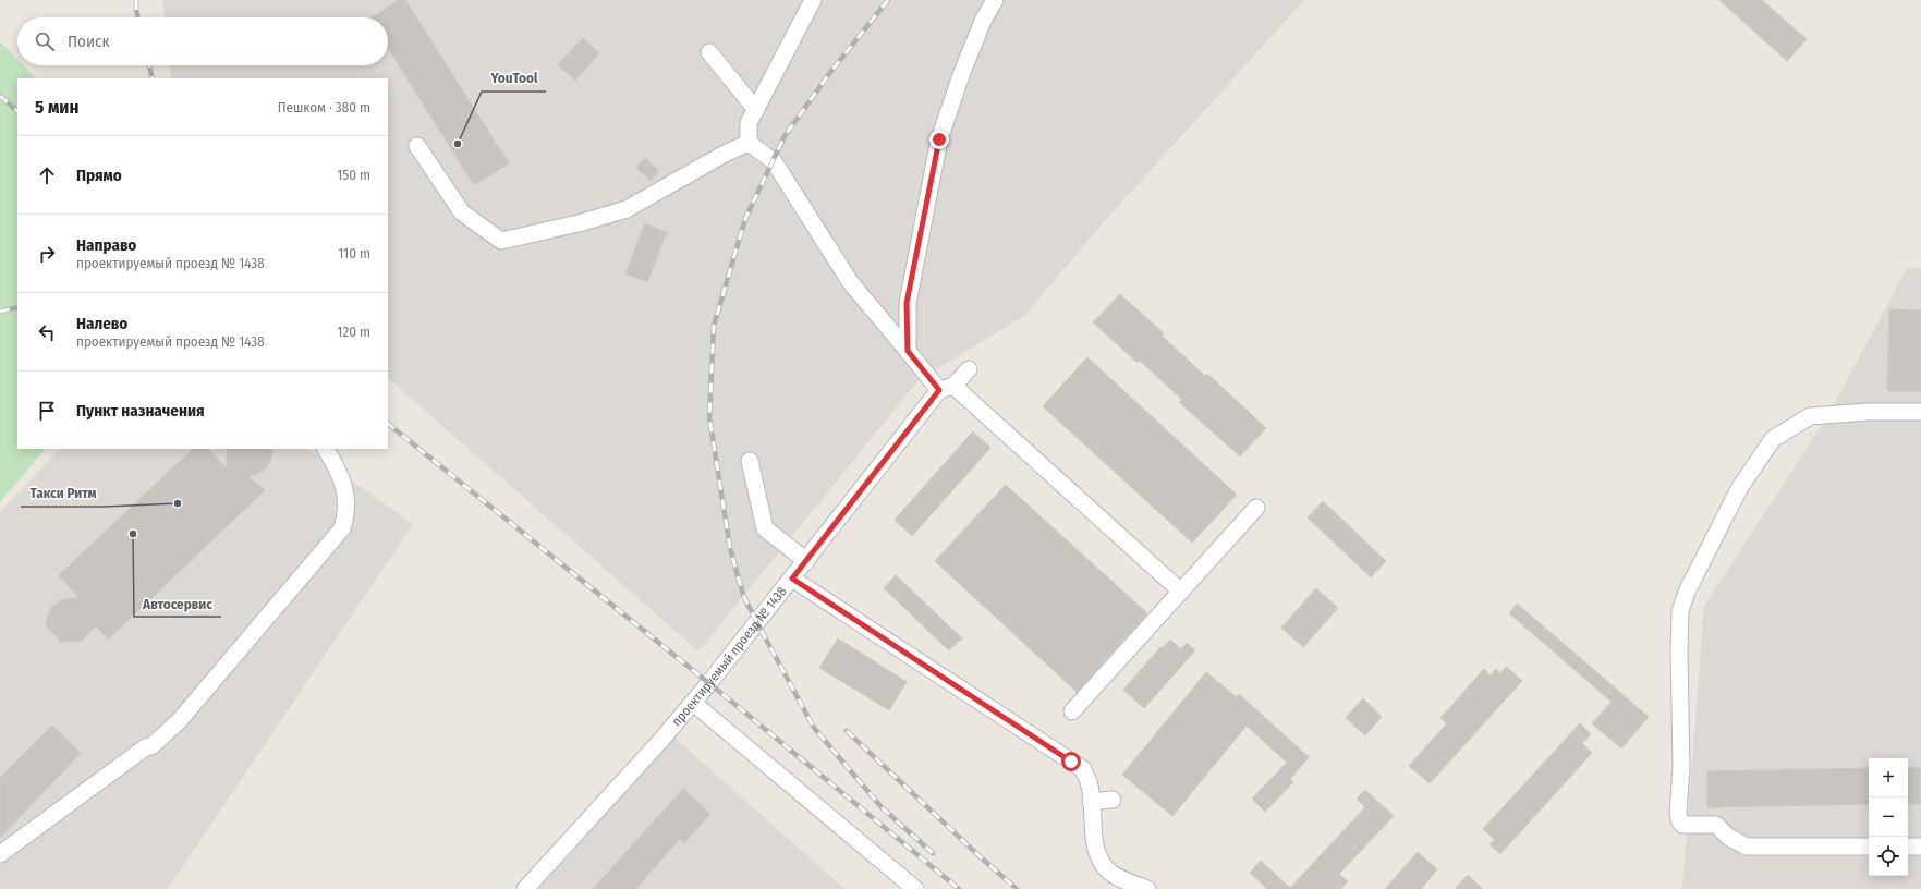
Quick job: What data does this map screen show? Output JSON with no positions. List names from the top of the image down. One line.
{"streets":{"street":["проектируемый проезд № 1438"]},"places":["YouTool","Такси Ритм","Автосервис"],"page":{"search":"Поиск","heading":["5 мин","Пешком · 380 m"],"list":[["Прямо","150 m"],["Направо","проектируемый проезд № 1438","110 m"],["Налево","проектируемый проезд № 1438","120 m"],"Пункт назначения"],"map_buttons":["+","−"]}}
